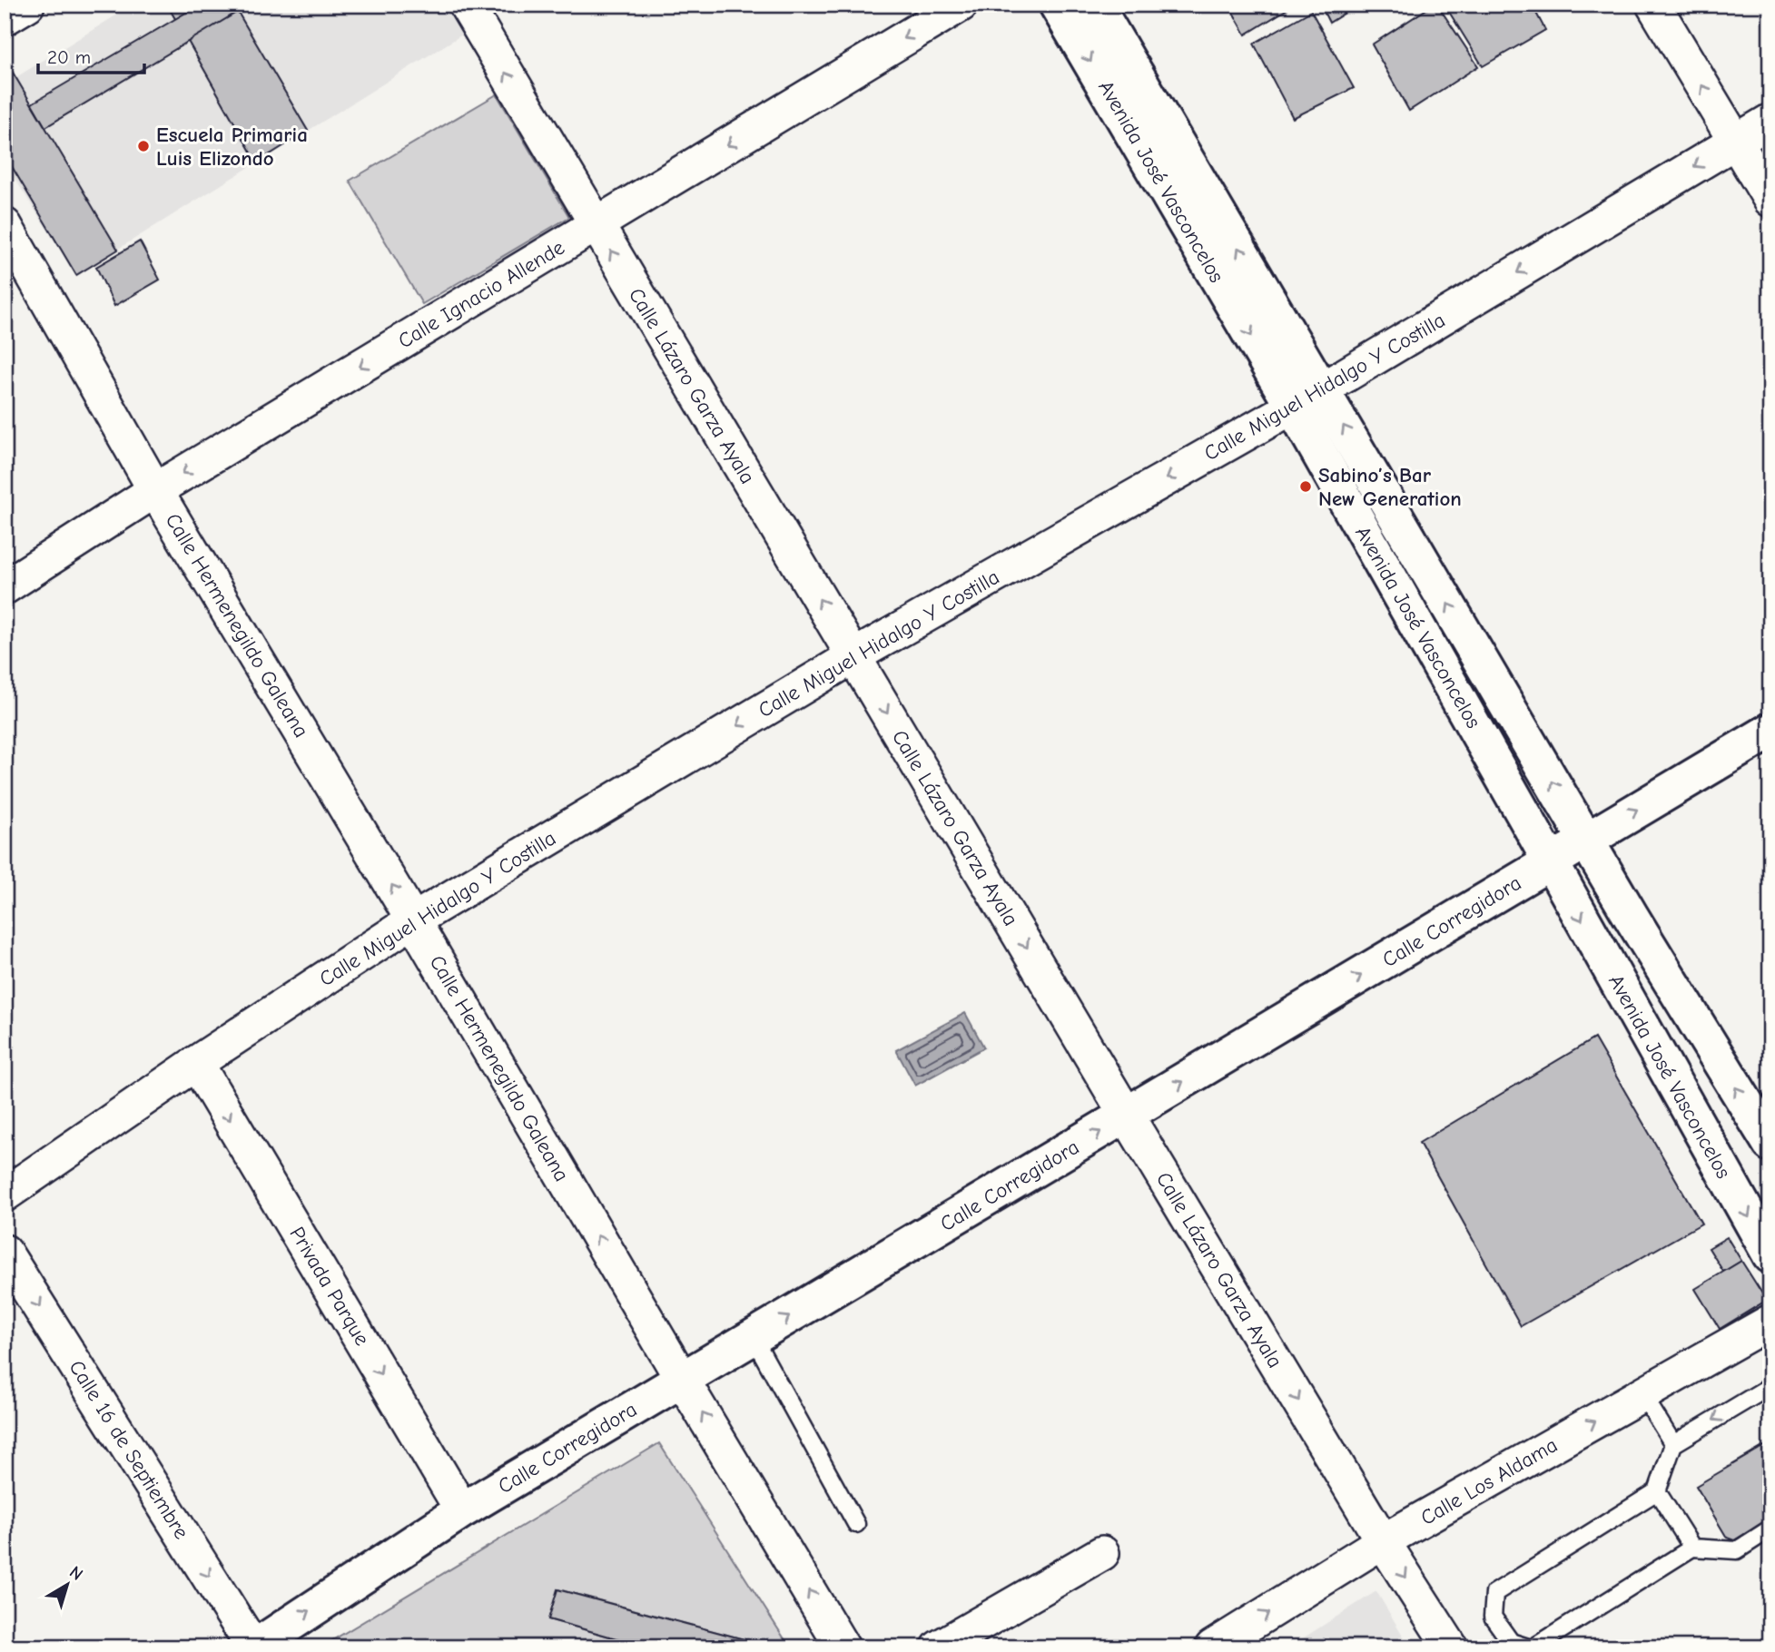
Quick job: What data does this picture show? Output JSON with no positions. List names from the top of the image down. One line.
{"streets":{"main road":["Avenida José Vasconcelos","Calle Corregidora"],"street":["Calle Ignacio Allende","Calle Lázaro Garza Ayala","Calle Miguel Hidalgo Y Costilla","Calle Hermenegildo Galeana","Privada Parque","Calle 16 de Septiembre","Calle Los Aldama"]},"crossings":[["Avenida José Vasconcelos","Calle Miguel Hidalgo Y Costilla"],["Avenida José Vasconcelos","Calle Corregidora"],["Calle Ignacio Allende","Calle Lázaro Garza Ayala"],["Calle Ignacio Allende","Calle Hermenegildo Galeana"],["Calle Lázaro Garza Ayala","Calle Miguel Hidalgo Y Costilla"],["Calle Lázaro Garza Ayala","Calle Corregidora"],["Calle Lázaro Garza Ayala","Calle Los Aldama"],["Calle Miguel Hidalgo Y Costilla","Calle Hermenegildo Galeana"],["Calle Miguel Hidalgo Y Costilla","Privada Parque"],["Calle Hermenegildo Galeana","Calle Corregidora"],["Calle Corregidora","Privada Parque"],["Calle Corregidora","Calle 16 de Septiembre"]],"one_way":["Calle Ignacio Allende","Calle Miguel Hidalgo Y Costilla","Calle Hermenegildo Galeana","Calle Corregidora","Privada Parque","Calle 16 de Septiembre","Calle Los Aldama"],"places":["Escuela Primaria Luis Elizondo","Sabino’s Bar New Generation"],"scale_bar":"20 m","north":"top right"}
